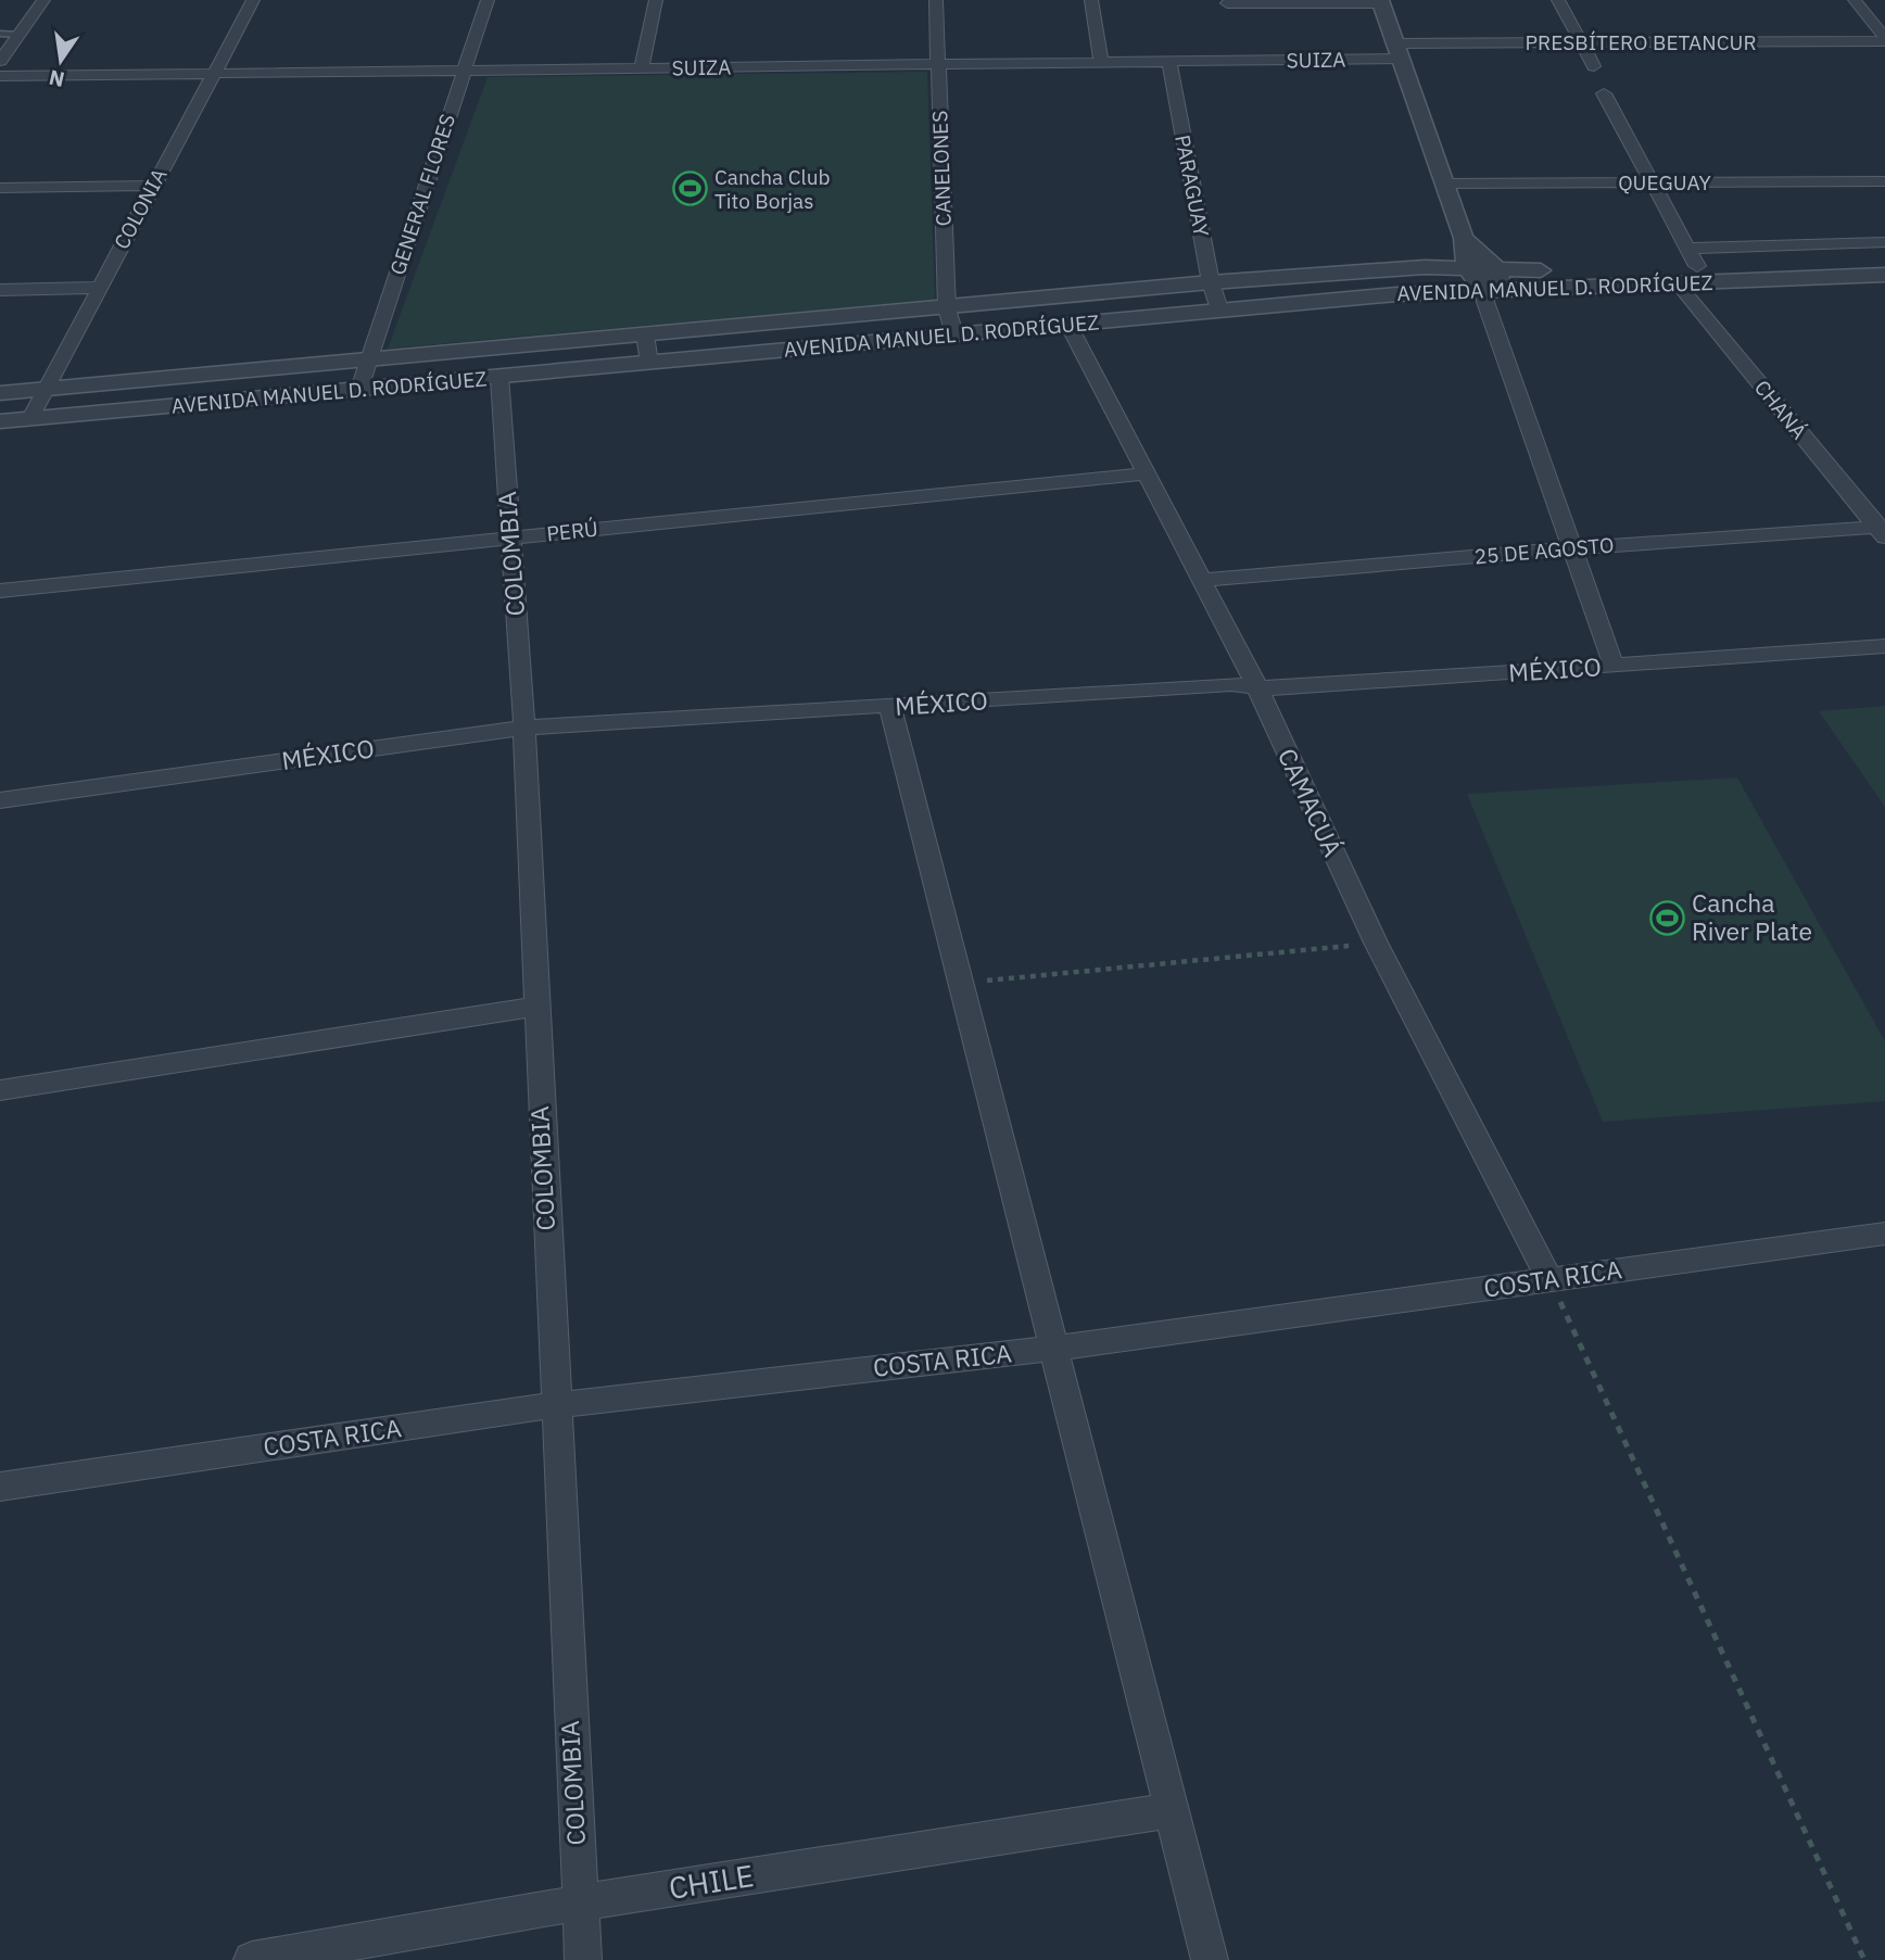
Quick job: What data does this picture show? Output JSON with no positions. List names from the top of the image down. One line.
{"streets":{"street":["PRESBÍTERO BETANCUR","SUIZA","CANELONES","QUEGUAY","PARAGUAY","GENERAL FLORES","COLONIA","AVENIDA MANUEL D. RODRÍGUEZ","CHANÁ","PERÚ","25 DE AGOSTO","COLOMBIA","MÉXICO","CAMACUÁ","COSTA RICA","CHILE"]},"crossings":[["PRESBÍTERO BETANCUR","SUIZA"],["SUIZA","CANELONES"],["SUIZA","PARAGUAY"],["SUIZA","GENERAL FLORES"],["SUIZA","COLONIA"],["CANELONES","AVENIDA MANUEL D. RODRÍGUEZ"],["PARAGUAY","AVENIDA MANUEL D. RODRÍGUEZ"],["GENERAL FLORES","AVENIDA MANUEL D. RODRÍGUEZ"],["COLONIA","AVENIDA MANUEL D. RODRÍGUEZ"],["AVENIDA MANUEL D. RODRÍGUEZ","CHANÁ"],["AVENIDA MANUEL D. RODRÍGUEZ","COLOMBIA"],["AVENIDA MANUEL D. RODRÍGUEZ","CAMACUÁ"],["CHANÁ","25 DE AGOSTO"],["PERÚ","COLOMBIA"],["PERÚ","CAMACUÁ"],["25 DE AGOSTO","CAMACUÁ"],["COLOMBIA","MÉXICO"],["COLOMBIA","COSTA RICA"],["COLOMBIA","CHILE"],["MÉXICO","CAMACUÁ"],["CAMACUÁ","COSTA RICA"]],"places":{"sports":["Cancha Club Tito Borjas","Cancha River Plate"]},"north":"bottom"}
